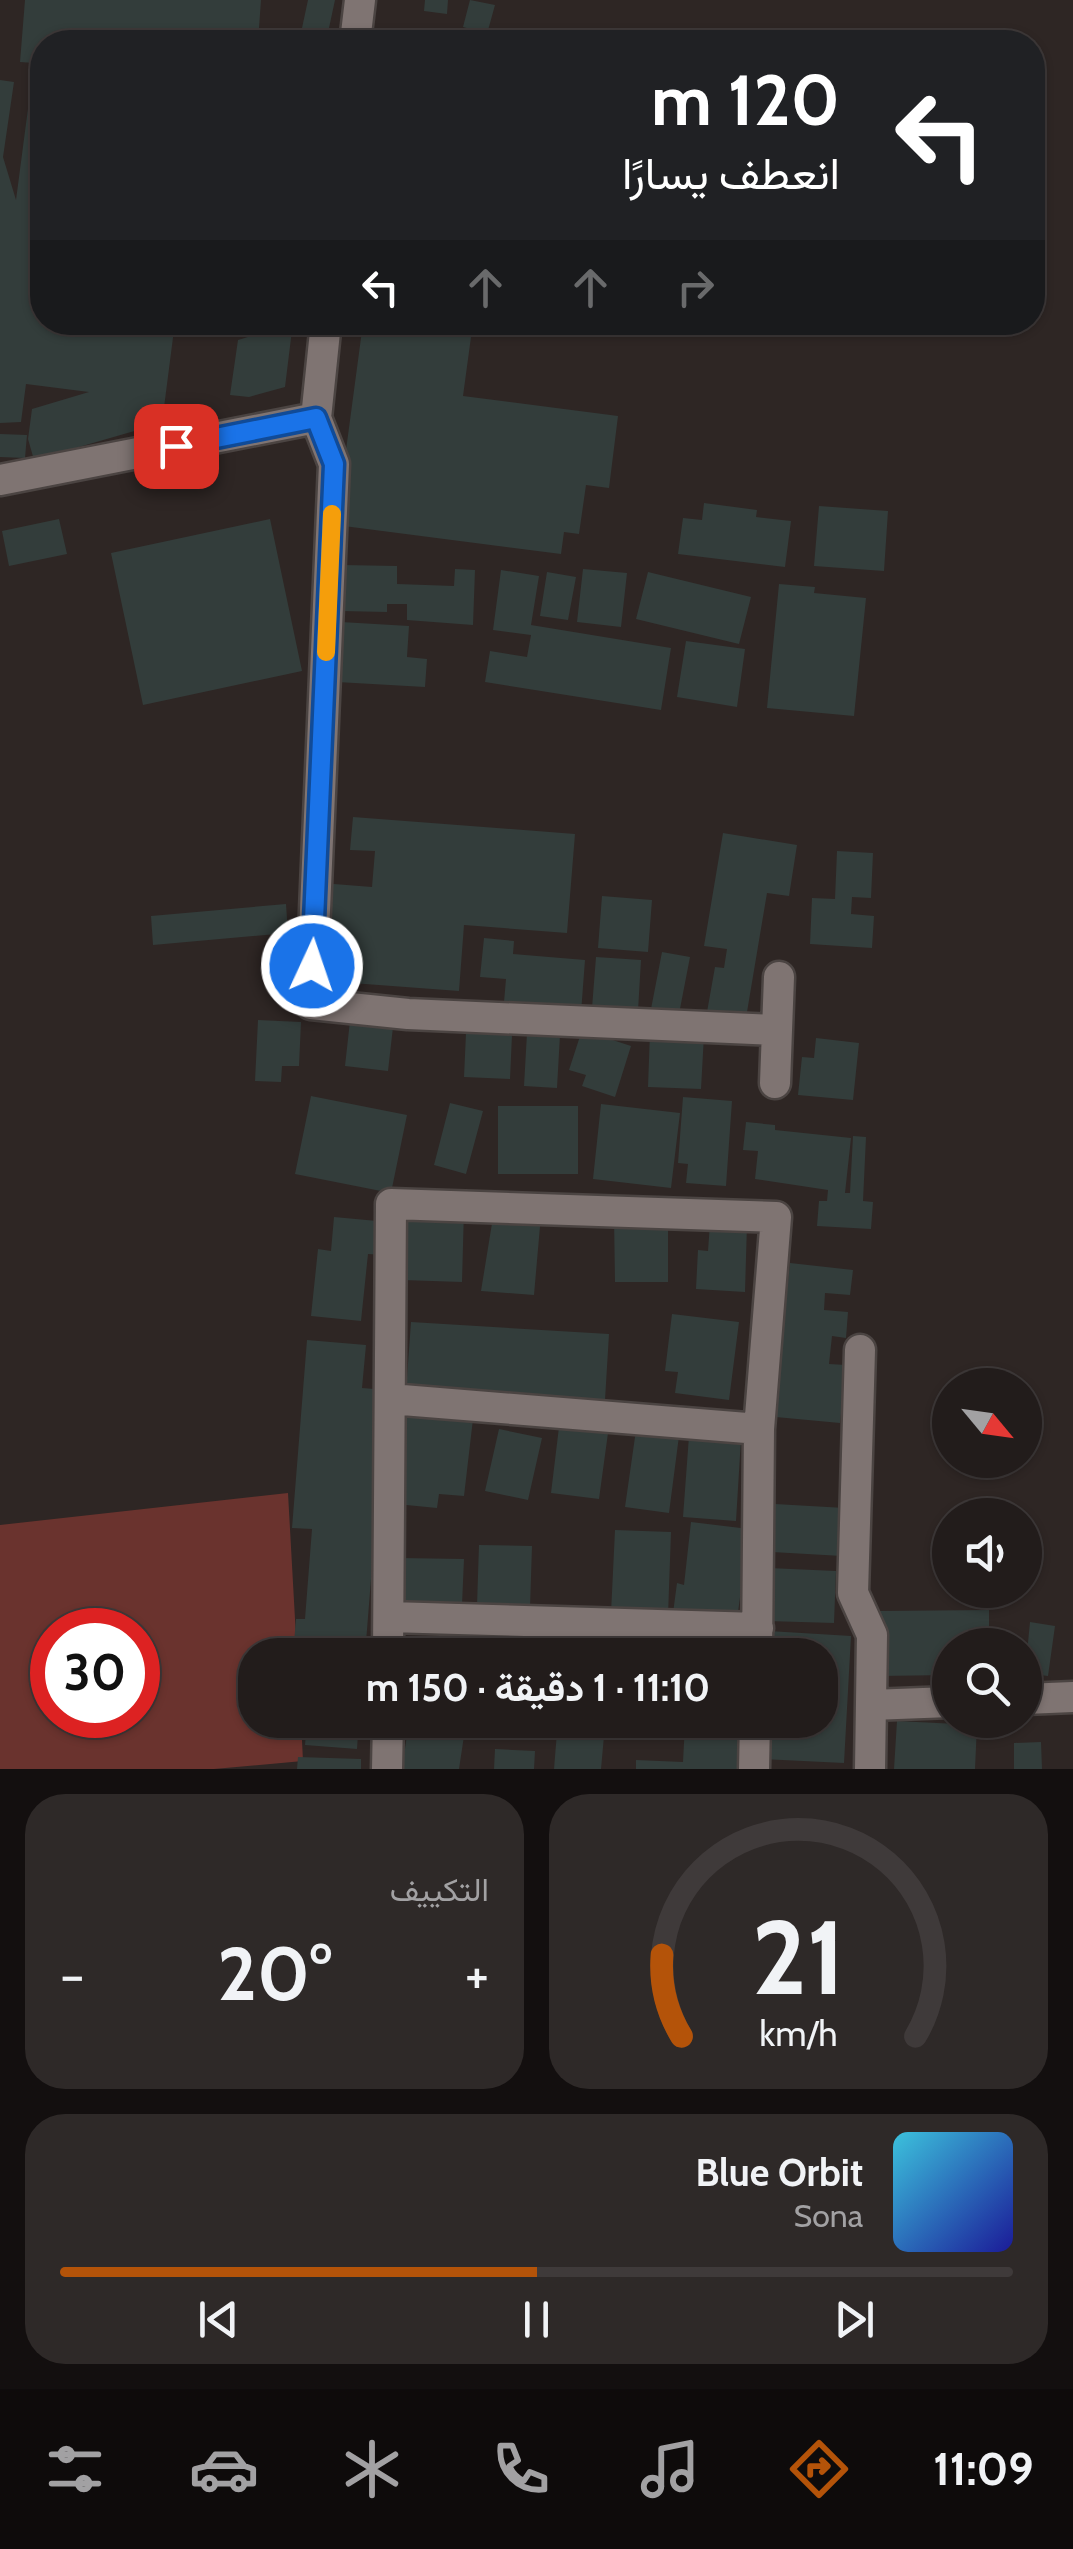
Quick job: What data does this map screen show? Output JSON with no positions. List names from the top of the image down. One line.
{"north":"bottom right","page":{"turn":["120 m","انعطف يسارًا"],"limit":"30","trip":"11:10 · 1 دقيقة · 150 m","tile":"التكييف","heat":["−","20°","+"],"song":["Blue Orbit","Sona"],"tabs":"11:09","gauge":["21","km/h"]}}
